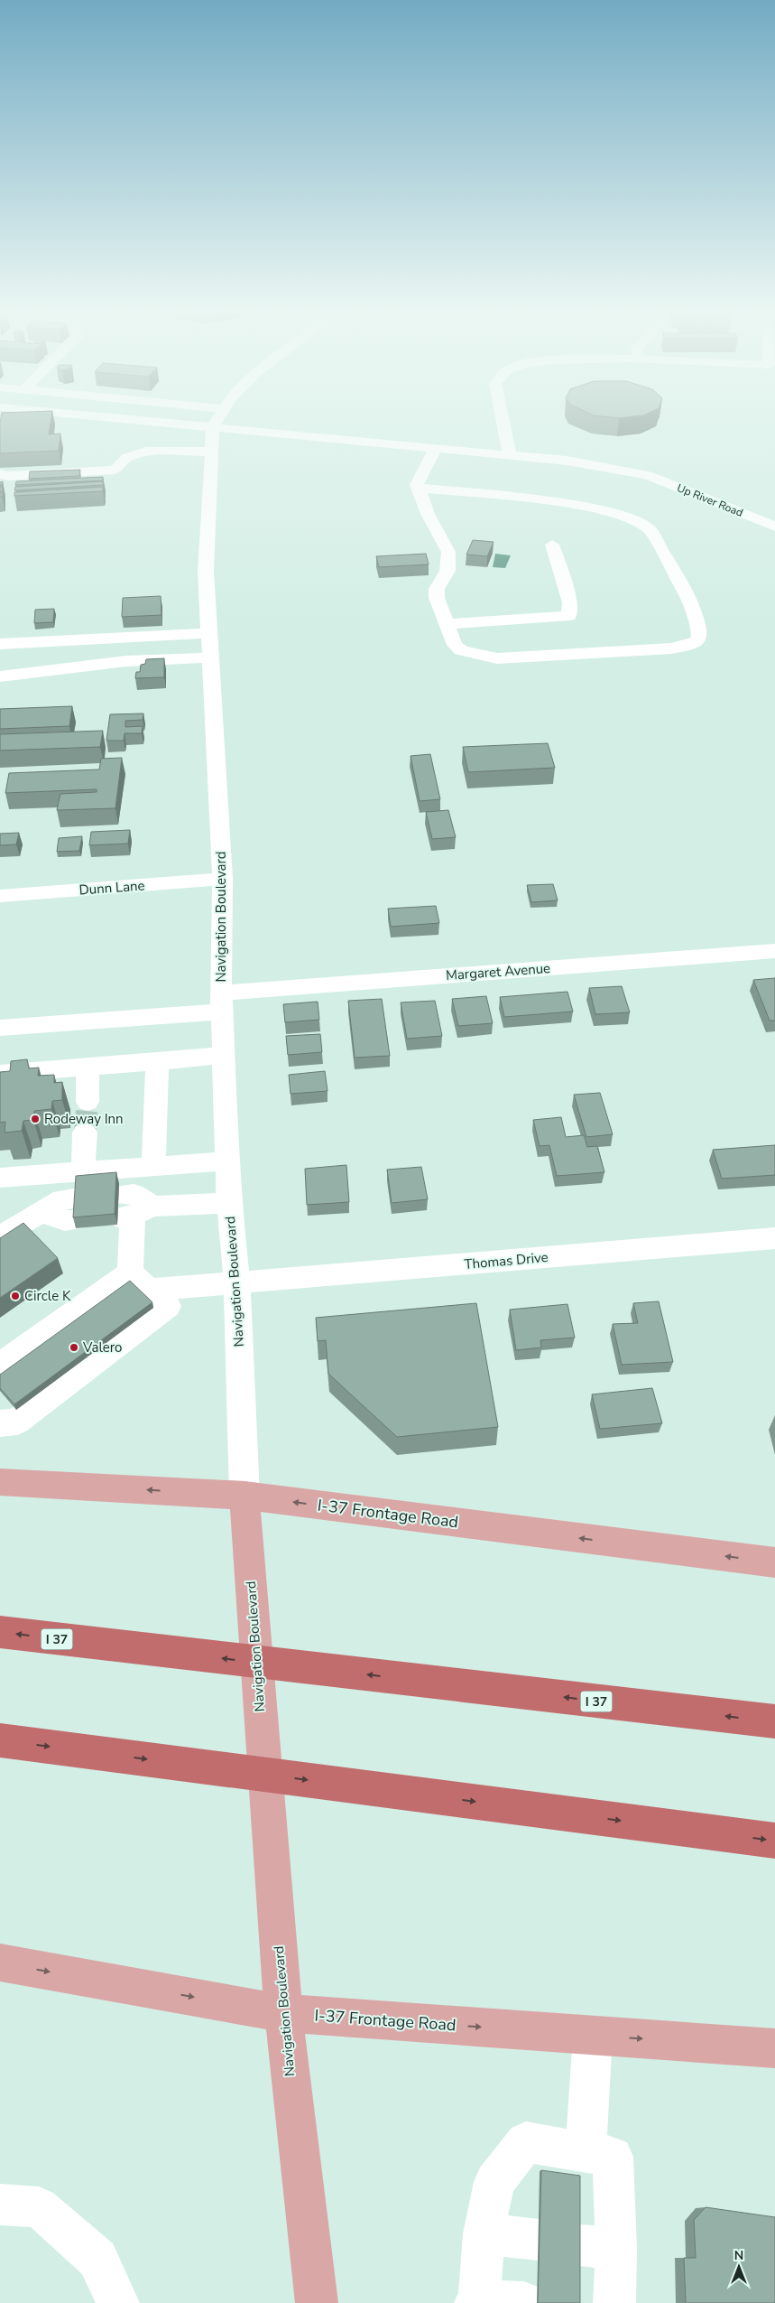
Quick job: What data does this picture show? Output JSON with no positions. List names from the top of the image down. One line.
{"streets":{"highway":["I 37"],"main road":["Navigation Boulevard","I-37 Frontage Road"],"street":["Up River Road","Dunn Lane","Margaret Avenue","Thomas Drive"]},"crossings":[["Dunn Lane","Navigation Boulevard"],["Navigation Boulevard","Margaret Avenue"],["Navigation Boulevard","Thomas Drive"],["Navigation Boulevard","I-37 Frontage Road"]],"places":["Rodeway Inn","Circle K","Valero"],"north":"top"}
